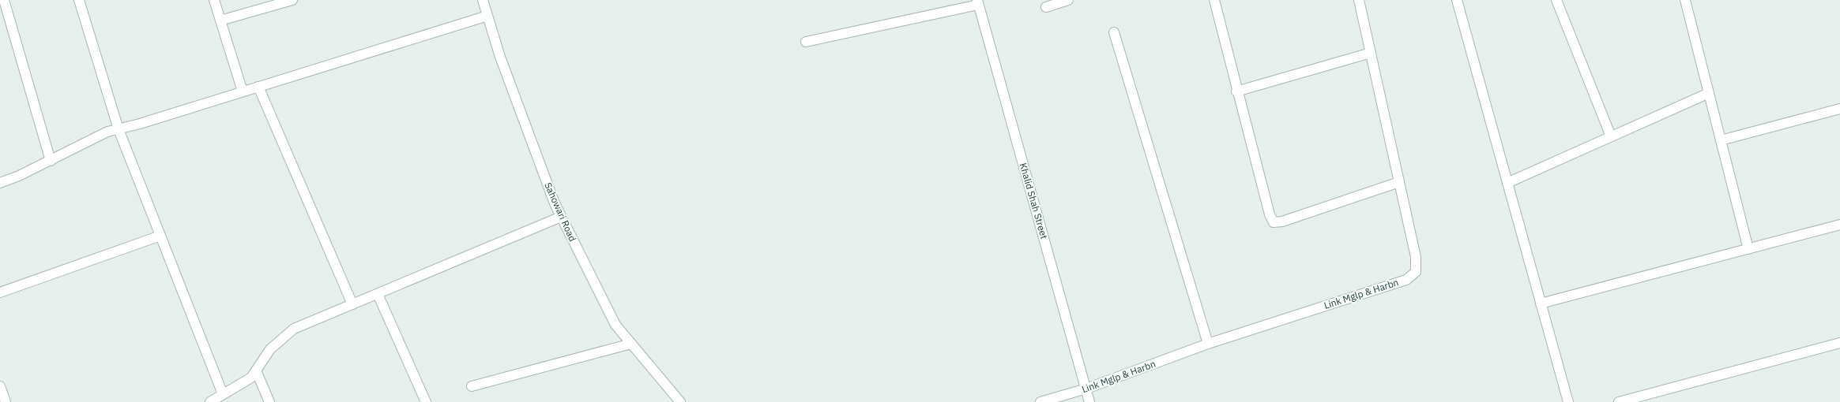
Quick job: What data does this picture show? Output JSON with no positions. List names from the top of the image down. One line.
{"streets":{"street":["Khalid Shah Street","Sahowari Road","Link Mglp & Harbn"]},"crossings":[["Khalid Shah Street","Link Mglp & Harbn"]]}
